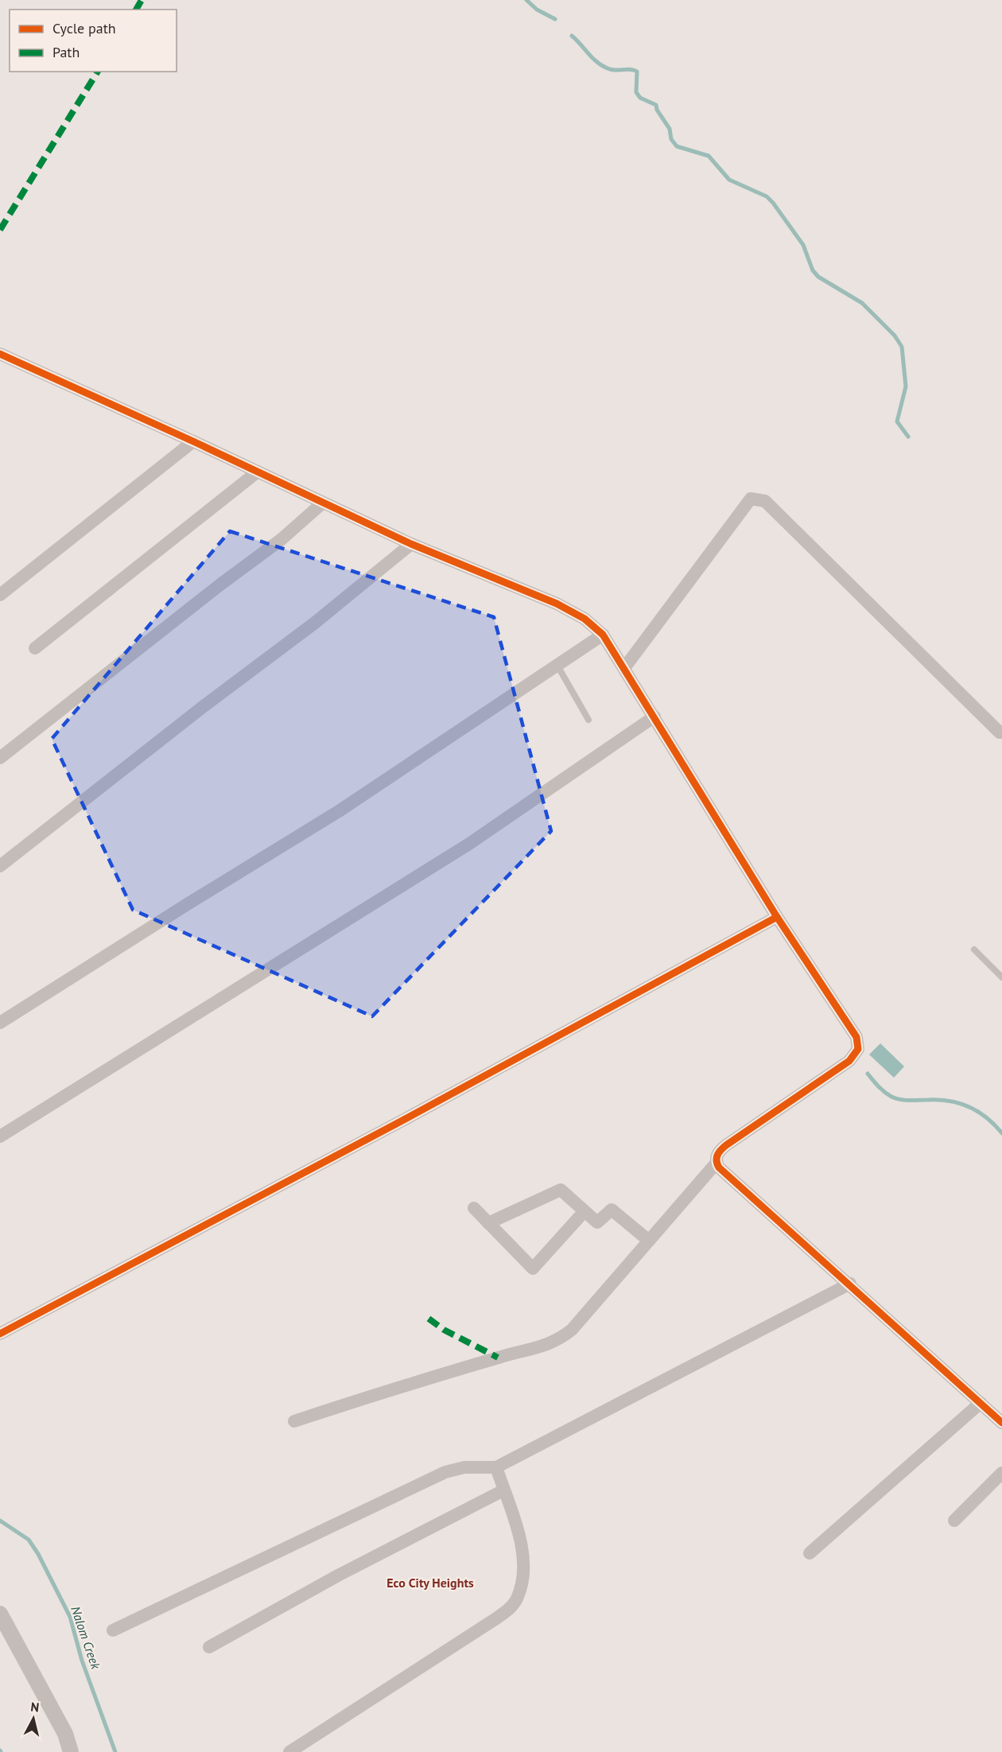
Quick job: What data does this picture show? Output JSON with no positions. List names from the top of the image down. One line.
{"districts":["Eco City Heights"],"water":["Nalom Creek"],"legend":["Cycle path","Path"],"north":"top"}
